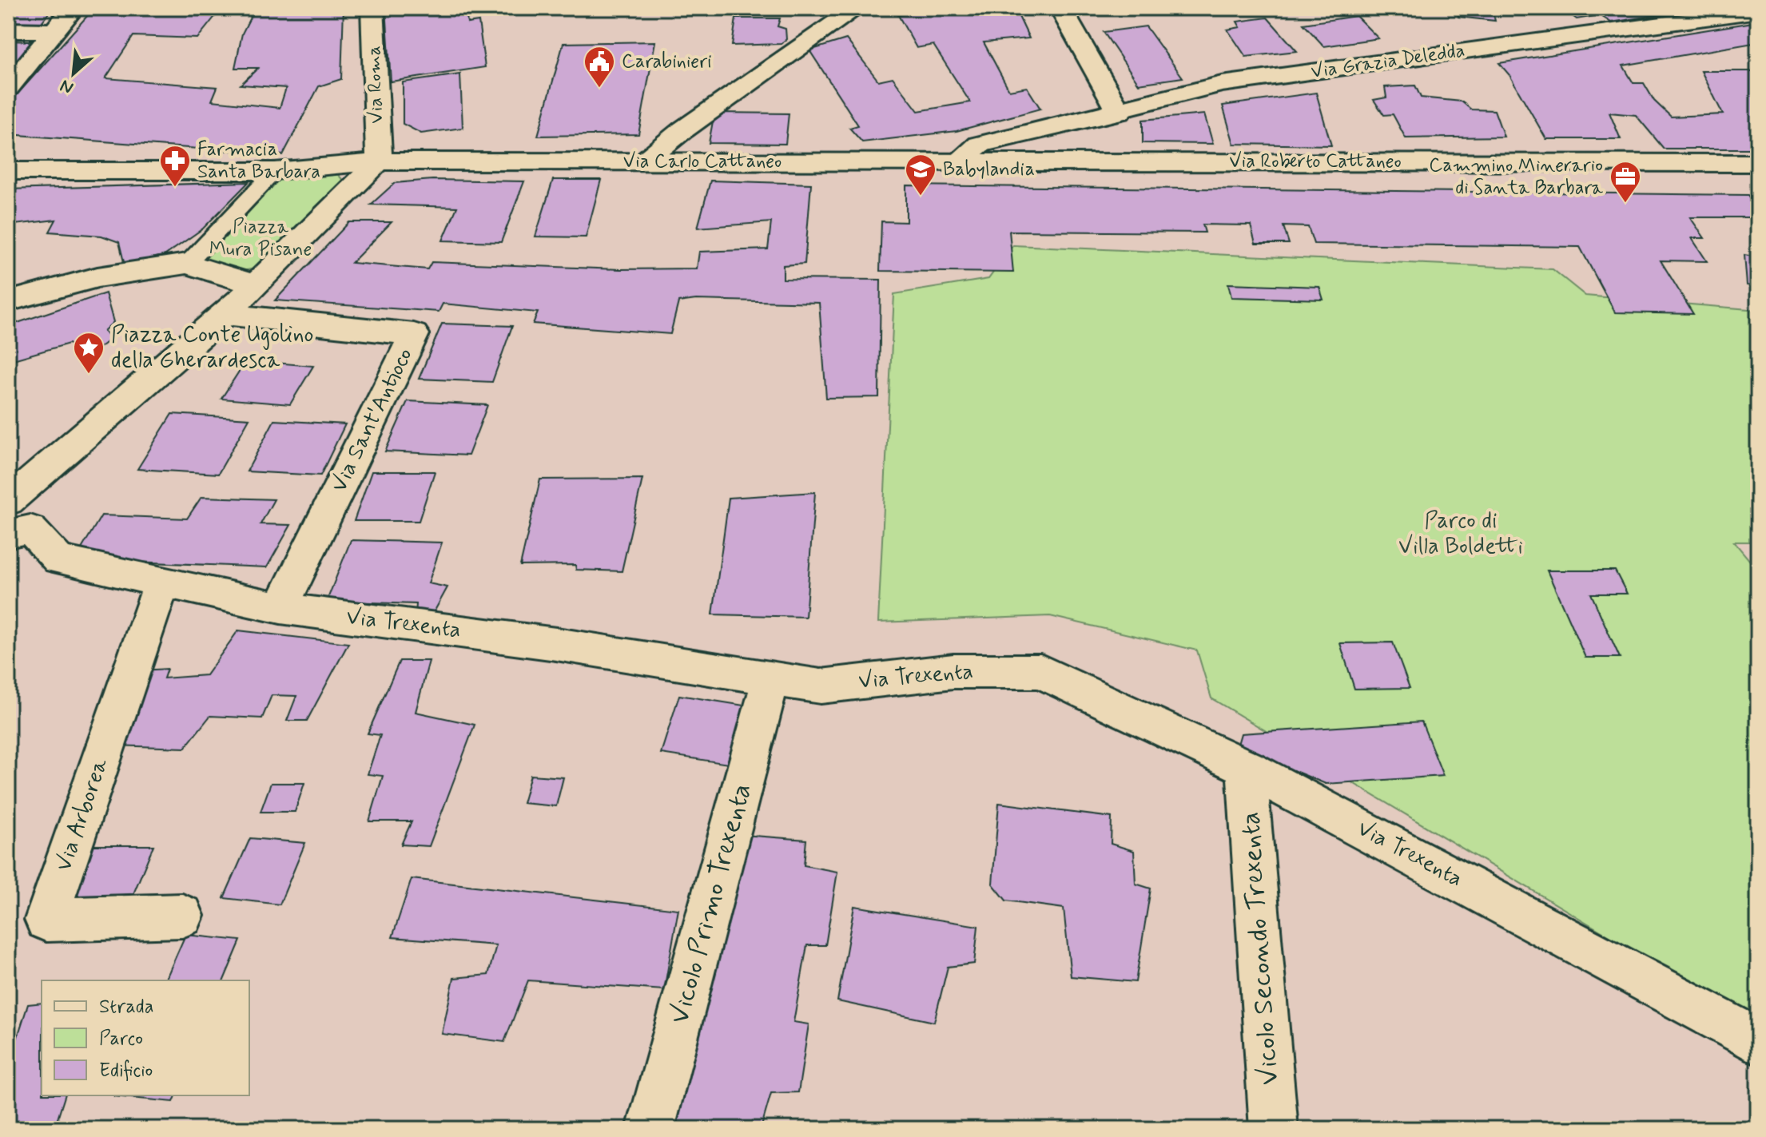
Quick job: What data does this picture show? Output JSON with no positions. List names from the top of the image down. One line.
{"streets":{"street":["Via Grazia Deledda","Via Roma","Via Carlo Cattaneo","Via Roberto Cattaneo","Via Sant'Antioco","Via Trexenta","Via Arborea","Vicolo Primo Trexenta","Vicolo Secondo Trexenta"]},"crossings":[["Via Grazia Deledda","Via Carlo Cattaneo"],["Via Roma","Via Carlo Cattaneo"],["Via Carlo Cattaneo","Via Roberto Cattaneo"],["Via Sant'Antioco","Via Trexenta"],["Via Trexenta","Via Arborea"],["Via Trexenta","Vicolo Primo Trexenta"],["Via Trexenta","Vicolo Secondo Trexenta"]],"parks":["Piazza Mura Pisane","Parco di Villa Boldetti"],"places":{"public building":["Carabinieri"],"pharmacy":["Farmacia Santa Barbara"],"school or university":["Babylandia"],"office":["Cammino Minerario di Santa Barbara"],"place":["Piazza Conte Ugolino della Gherardesca"]},"legend":["Strada","Parco","Edificio"],"north":"bottom left"}
